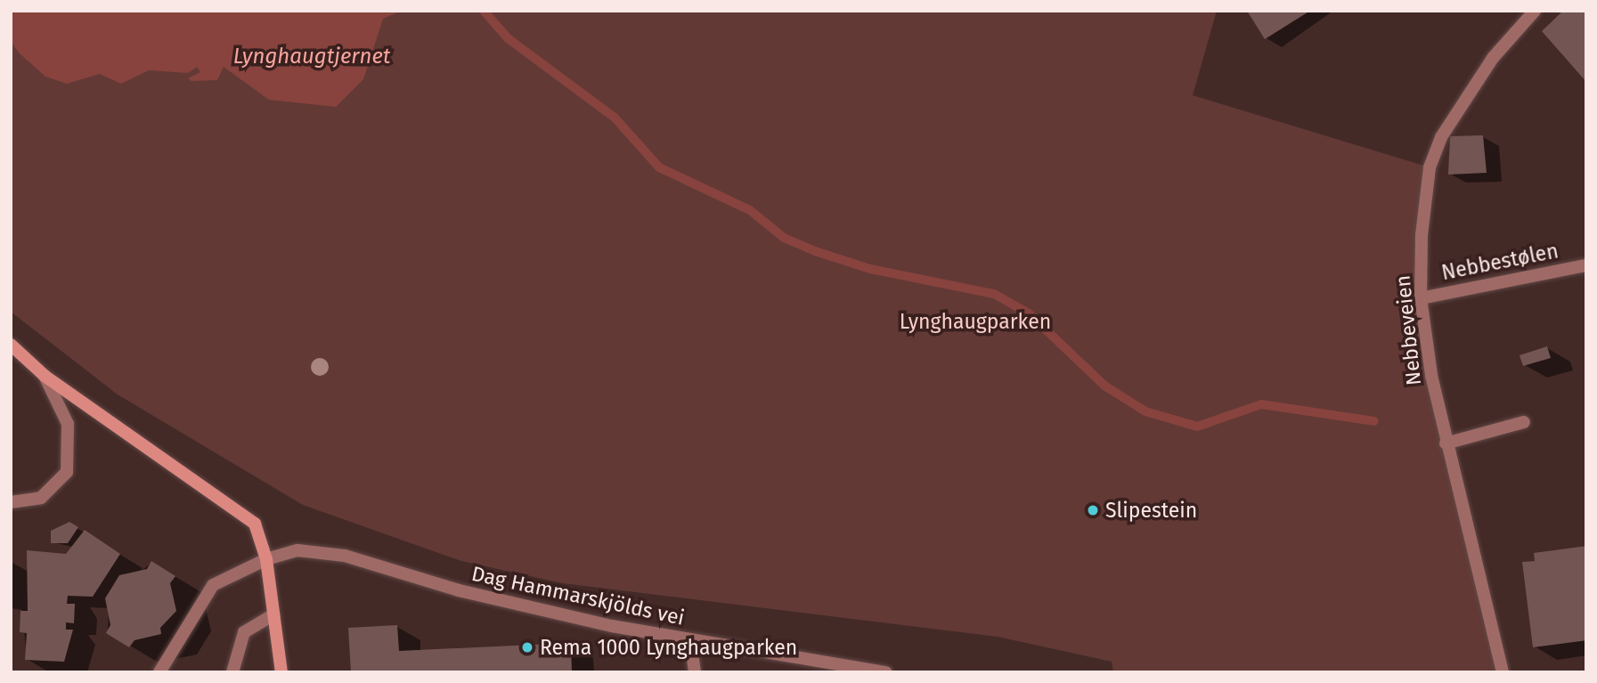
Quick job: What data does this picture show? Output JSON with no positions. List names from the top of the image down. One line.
{"streets":{"street":["Nebbestølen","Nebbeveien","Dag Hammarskjölds vei"]},"crossings":[["Nebbestølen","Nebbeveien"]],"water":["Lynghaugtjernet"],"parks":["Lynghaugparken"],"places":["Slipestein","Rema 1000 Lynghaugparken"]}
